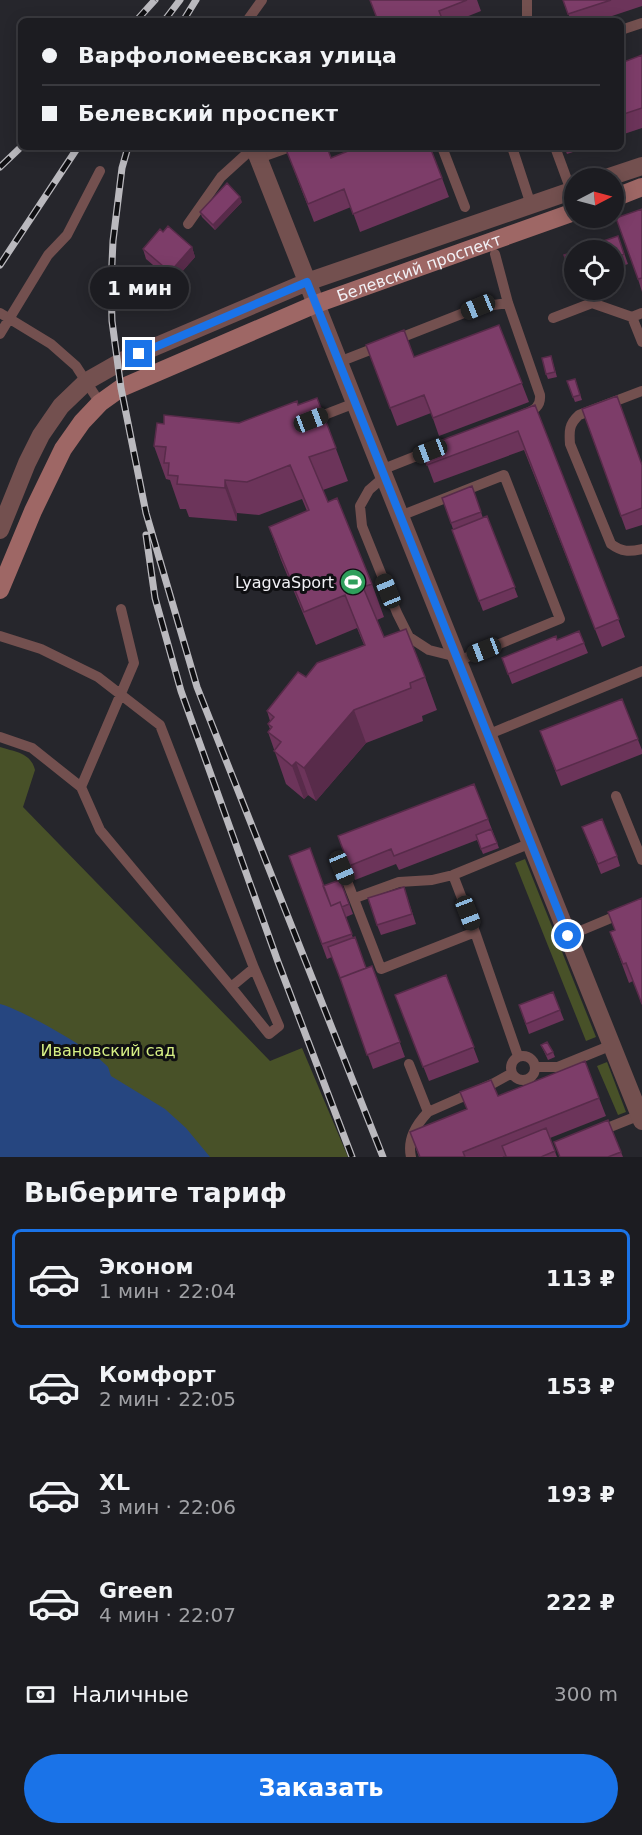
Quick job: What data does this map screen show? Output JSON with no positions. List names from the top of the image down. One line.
{"streets":{"street":["Белевский проспект"]},"parks":["Ивановский сад"],"places":{"sports":["LyagvaSport"]},"north":"right","page":{"banner":["Варфоломеевская улица","Белевский проспект"],"bubble":"1 мин","heading":"Выберите тариф","list":[{"name":"Эконом","note":"1 мин · 22:04","value":"113 ₽"},{"name":"Комфорт","note":"2 мин · 22:05","value":"153 ₽"},{"name":"XL","note":"3 мин · 22:06","value":"193 ₽"},{"name":"Green","note":"4 мин · 22:07","value":"222 ₽"}],"pay":["Наличные","300 m"],"buttons":"Заказать"}}
